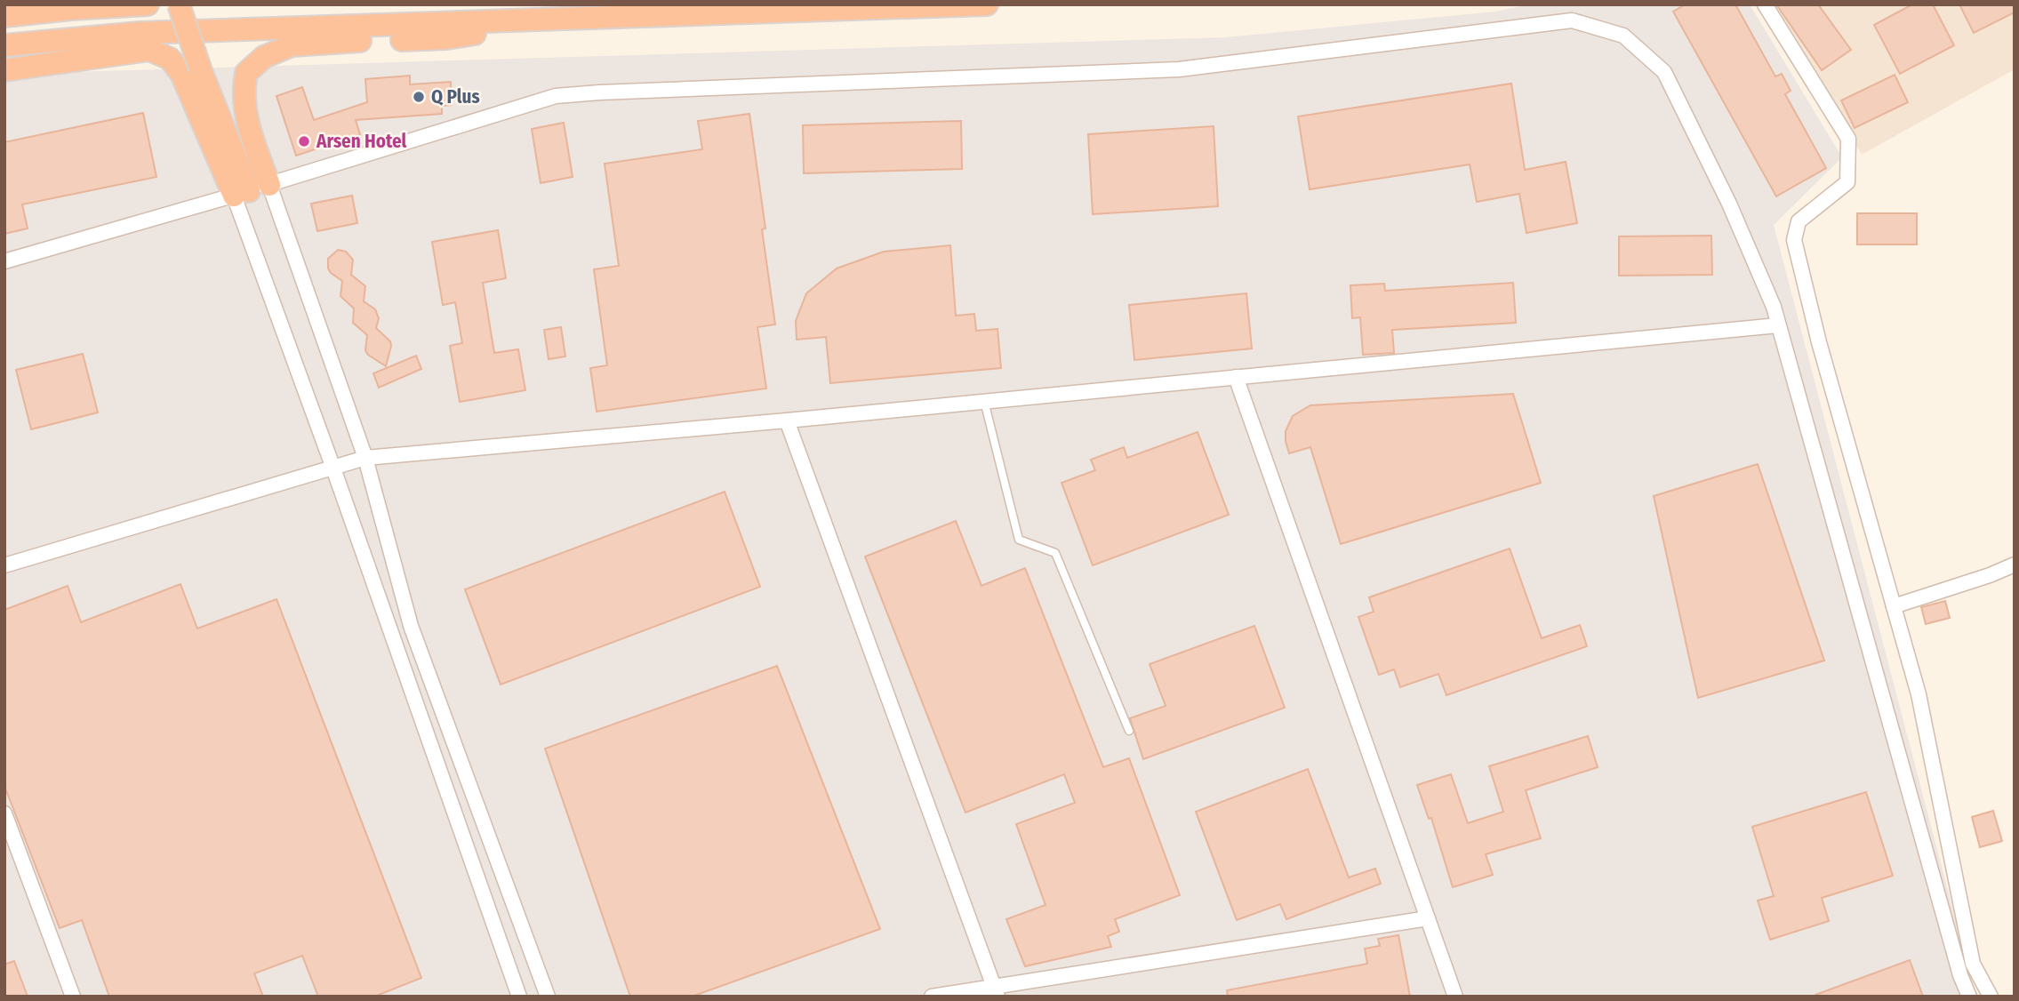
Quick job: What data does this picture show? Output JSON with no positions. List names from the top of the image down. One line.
{"places":["Q Plus","Arsen Hotel"]}
